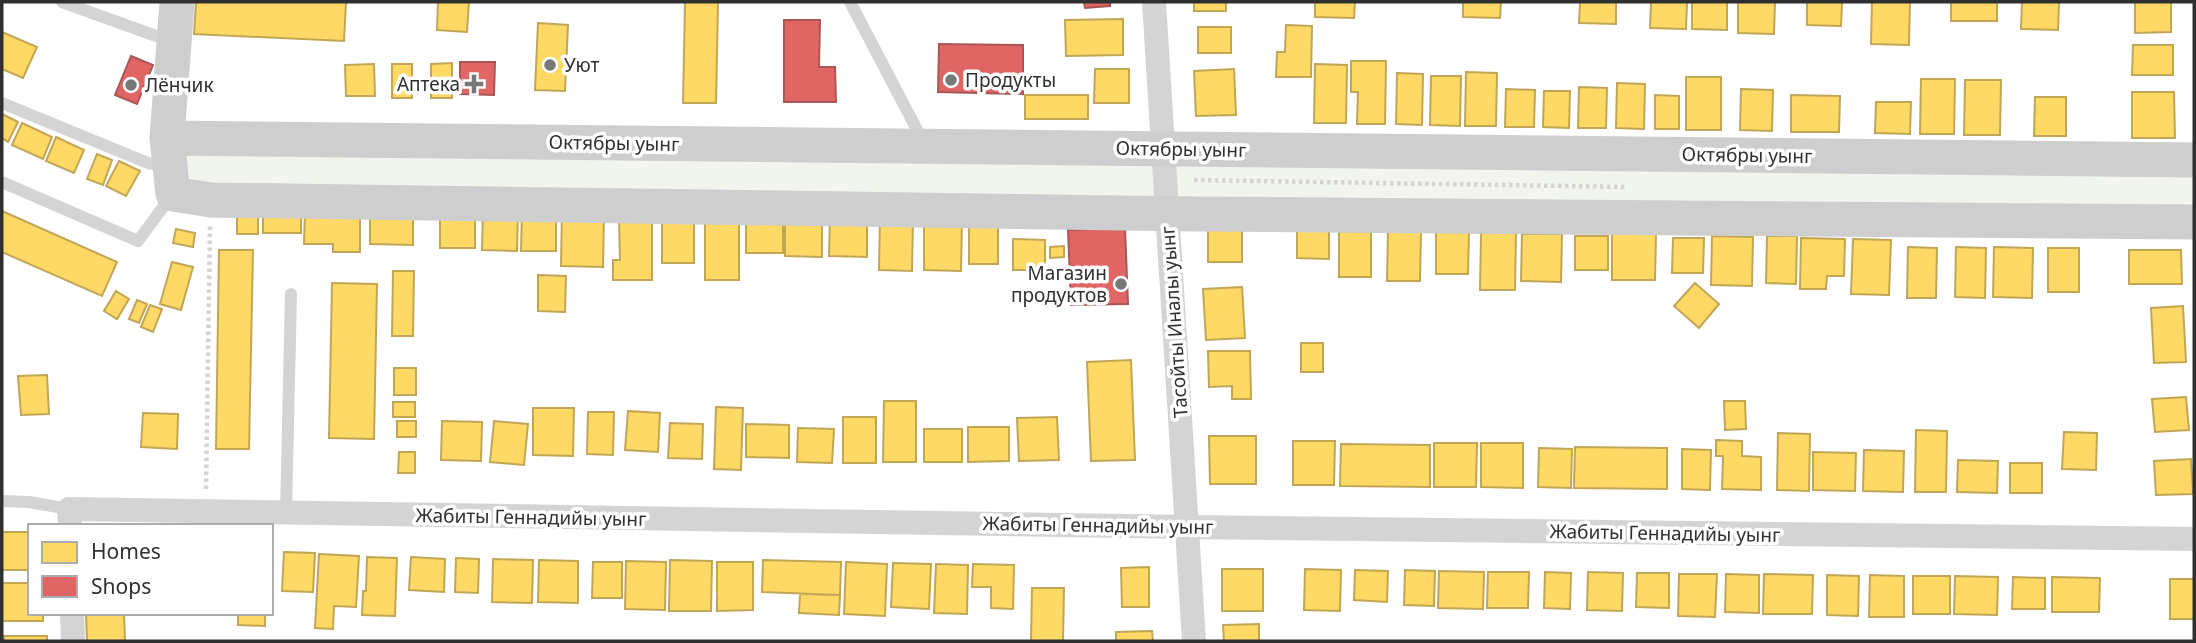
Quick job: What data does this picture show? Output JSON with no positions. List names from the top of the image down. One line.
{"streets":{"street":["Октябры уынг","Тасойты Иналы уынг","Жабиты Геннадийы уынг"]},"crossings":[["Октябры уынг","Тасойты Иналы уынг"],["Тасойты Иналы уынг","Жабиты Геннадийы уынг"]],"places":{"other":["Уют","Продукты","Лёнчик","Магазин продуктов"],"health":["Аптека"]},"legend":["Homes","Shops"]}
